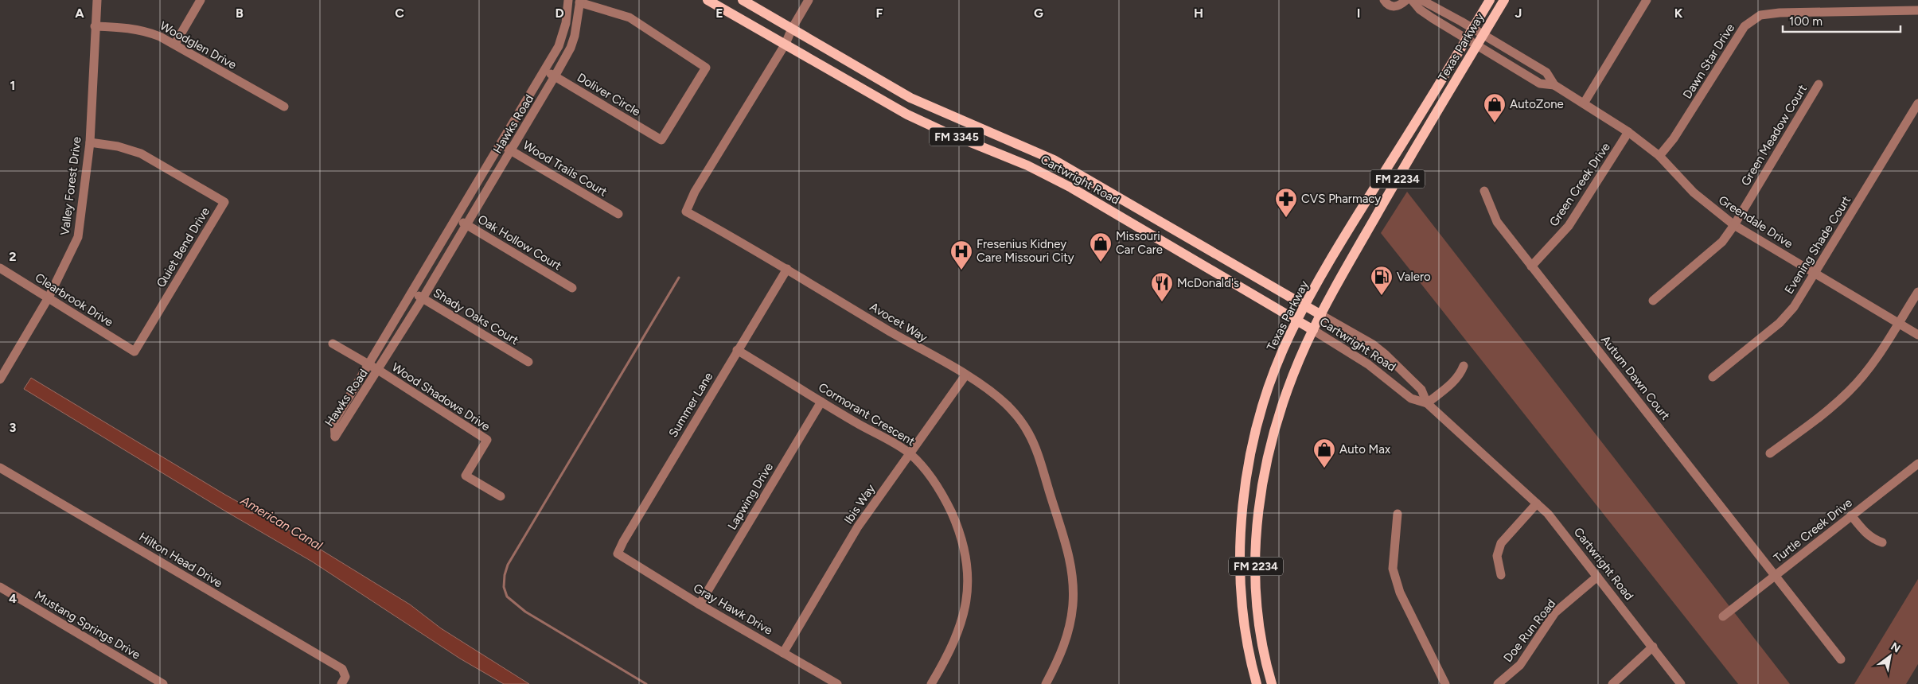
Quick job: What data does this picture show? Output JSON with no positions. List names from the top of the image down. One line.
{"streets":{"main road":["Texas Parkway","FM 3345","FM 2234","Cartwright Road"],"street":["Woodglen Drive","Dawn Star Drive","Doliver Circle","Hawks Road","Green Meadow Court","Wood Trails Court","Green Creek Drive","Valley Forest Drive","Greendale Drive","Oak Hollow Court","Evening Shade Court","Quiet Bend Drive","Clearbrook Drive","Shady Oaks Court","Avocet Way","Autum Dawn Court","Wood Shadows Drive","Summer Lane","Cormorant Crescent","Lapwing Drive","Ibis Way","Turtle Creek Drive","Hilton Head Drive","Gray Hawk Drive","Mustang Springs Drive","Doe Run Road"]},"crossings":[["Woodglen Drive","Valley Forest Drive"],["Texas Parkway","Cartwright Road"],["Texas Parkway","Greendale Drive"],["Dawn Star Drive","Greendale Drive"],["Doliver Circle","Hawks Road"],["Hawks Road","Wood Trails Court"],["Hawks Road","Oak Hollow Court"],["Hawks Road","Shady Oaks Court"],["Hawks Road","Wood Shadows Drive"],["Green Meadow Court","Greendale Drive"],["Cartwright Road","Avocet Way"],["Cartwright Road","Doe Run Road"],["Green Creek Drive","Greendale Drive"],["Green Creek Drive","Autum Dawn Court"],["Valley Forest Drive","Quiet Bend Drive"],["Valley Forest Drive","Clearbrook Drive"],["Greendale Drive","Evening Shade Court"],["Quiet Bend Drive","Clearbrook Drive"],["Avocet Way","Summer Lane"],["Avocet Way","Ibis Way"],["Autum Dawn Court","Turtle Creek Drive"],["Summer Lane","Cormorant Crescent"],["Summer Lane","Gray Hawk Drive"],["Cormorant Crescent","Lapwing Drive"],["Cormorant Crescent","Ibis Way"],["Lapwing Drive","Gray Hawk Drive"],["Ibis Way","Gray Hawk Drive"]],"water":["American Canal"],"places":{"shop":["AutoZone","Missouri Car Care","Auto Max"],"pharmacy":["CVS Pharmacy"],"hospital":["Fresenius Kidney Care Missouri City"],"fuel station":["Valero"],"restaurant":["McDonald's"]},"scale_bar":"100 m","north":"top right","grid":{"columns":["A","B","C","D","E","F","G","H","I","J","K"],"rows":["1","2","3","4"]}}
